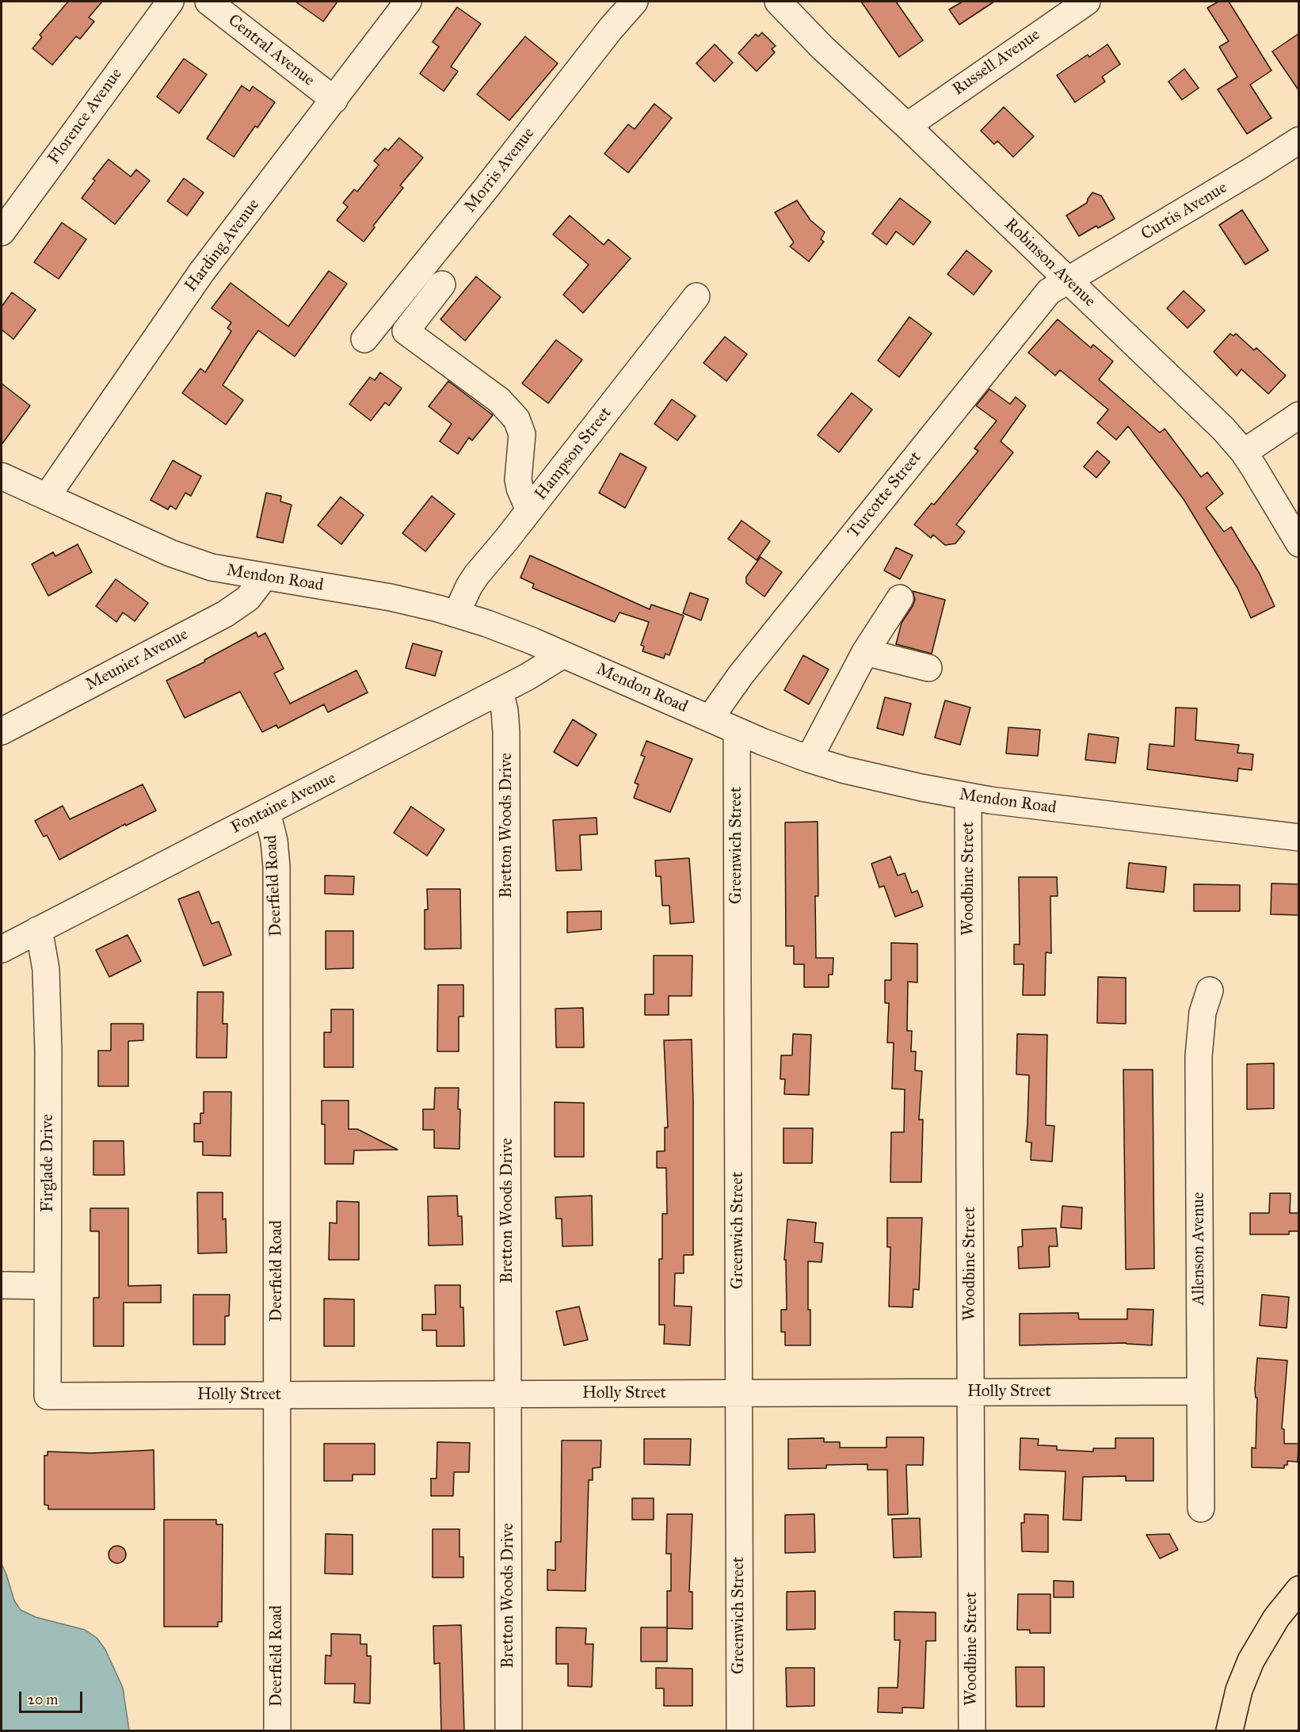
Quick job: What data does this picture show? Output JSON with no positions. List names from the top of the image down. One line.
{"streets":{"street":["Central Avenue","Russell Avenue","Florence Avenue","Morris Avenue","Curtis Avenue","Harding Avenue","Robinson Avenue","Hampson Street","Turcotte Street","Mendon Road","Meunier Avenue","Fontaine Avenue","Bretton Woods Drive","Greenwich Street","Woodbine Street","Deerfield Road","Firglade Drive","Allenson Avenue","Holly Street"]},"crossings":[["Central Avenue","Harding Avenue"],["Russell Avenue","Robinson Avenue"],["Curtis Avenue","Robinson Avenue"],["Curtis Avenue","Turcotte Street"],["Harding Avenue","Mendon Road"],["Robinson Avenue","Turcotte Street"],["Hampson Street","Mendon Road"],["Turcotte Street","Mendon Road"],["Mendon Road","Meunier Avenue"],["Mendon Road","Fontaine Avenue"],["Mendon Road","Greenwich Street"],["Mendon Road","Woodbine Street"],["Fontaine Avenue","Bretton Woods Drive"],["Fontaine Avenue","Deerfield Road"],["Fontaine Avenue","Firglade Drive"],["Bretton Woods Drive","Holly Street"],["Greenwich Street","Holly Street"],["Woodbine Street","Holly Street"],["Deerfield Road","Holly Street"],["Firglade Drive","Holly Street"],["Allenson Avenue","Holly Street"]],"scale_bar":"20 m"}
